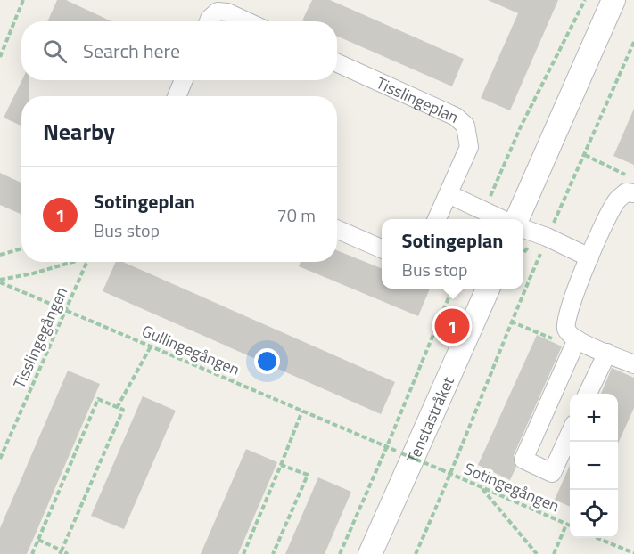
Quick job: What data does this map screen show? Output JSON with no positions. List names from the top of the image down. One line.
{"streets":{"street":["Tisslingeplan","Tenstastråket"],"path":["Tisslingegången","Gullingegången","Sotingegången"]},"crossings":[["Tisslingegången","Gullingegången"],["Gullingegången","Sotingegången"]],"page":{"search":"Search here","heading":"Nearby","list":[{"mark":"1","name":"Sotingeplan","note":"Bus stop","value":"70 m"}],"popup":["Sotingeplan","Bus stop"],"pins":"1","map_buttons":["+","−"]}}
